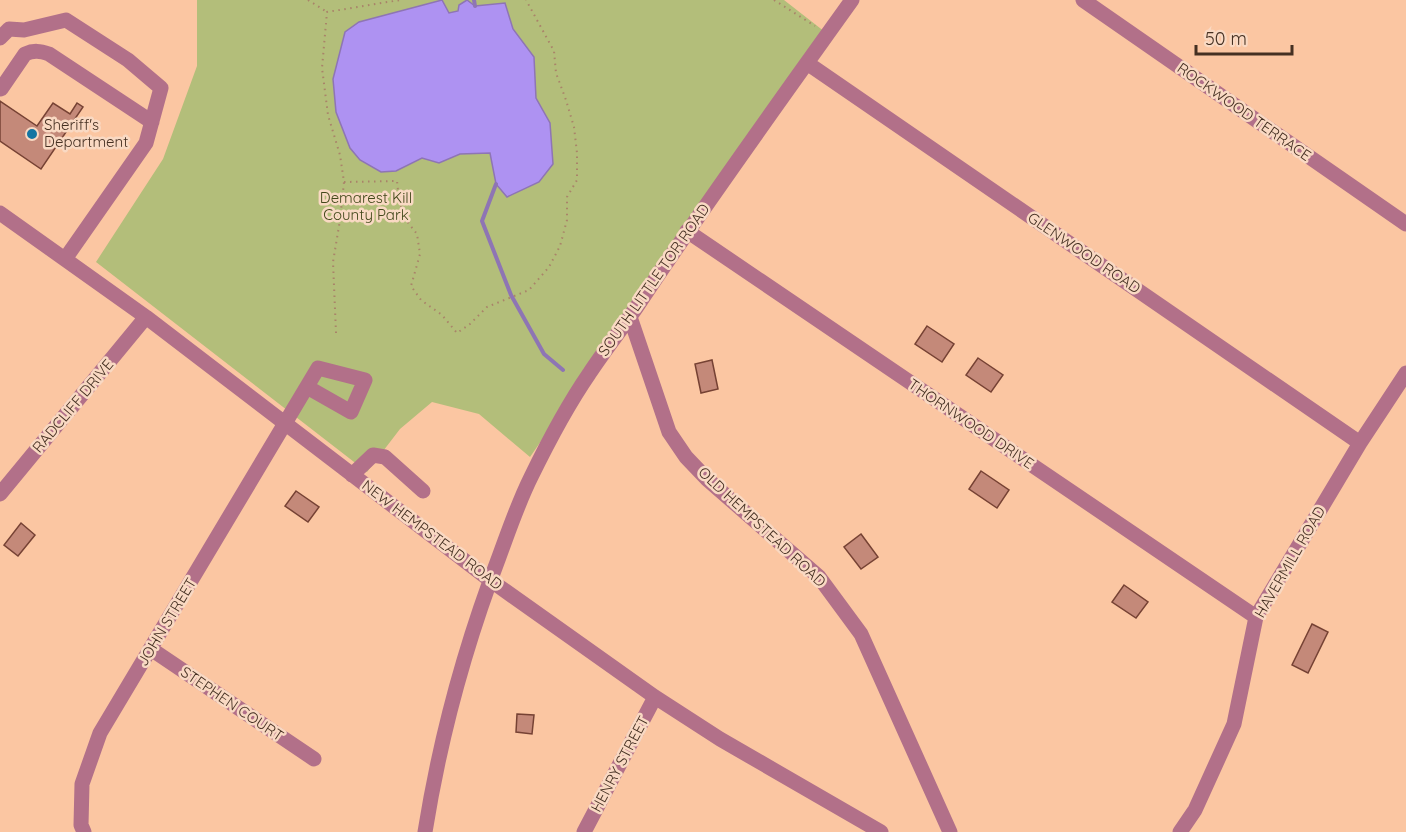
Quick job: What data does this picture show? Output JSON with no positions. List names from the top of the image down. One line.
{"streets":{"street":["ROCKWOOD TERRACE","GLENWOOD ROAD","SOUTH LITTLE TOR ROAD","RADCLIFF DRIVE","THORNWOOD DRIVE","OLD HEMPSTEAD ROAD","NEW HEMPSTEAD ROAD","HAVERMILL ROAD","JOHN STREET","STEPHEN COURT","HENRY STREET"]},"crossings":[["GLENWOOD ROAD","SOUTH LITTLE TOR ROAD"],["GLENWOOD ROAD","HAVERMILL ROAD"],["SOUTH LITTLE TOR ROAD","THORNWOOD DRIVE"],["SOUTH LITTLE TOR ROAD","OLD HEMPSTEAD ROAD"],["SOUTH LITTLE TOR ROAD","NEW HEMPSTEAD ROAD"],["RADCLIFF DRIVE","NEW HEMPSTEAD ROAD"],["THORNWOOD DRIVE","HAVERMILL ROAD"],["NEW HEMPSTEAD ROAD","JOHN STREET"],["NEW HEMPSTEAD ROAD","HENRY STREET"],["JOHN STREET","STEPHEN COURT"]],"parks":["Demarest Kill County Park"],"places":["Sheriff's Department"],"scale_bar":"50 m"}
